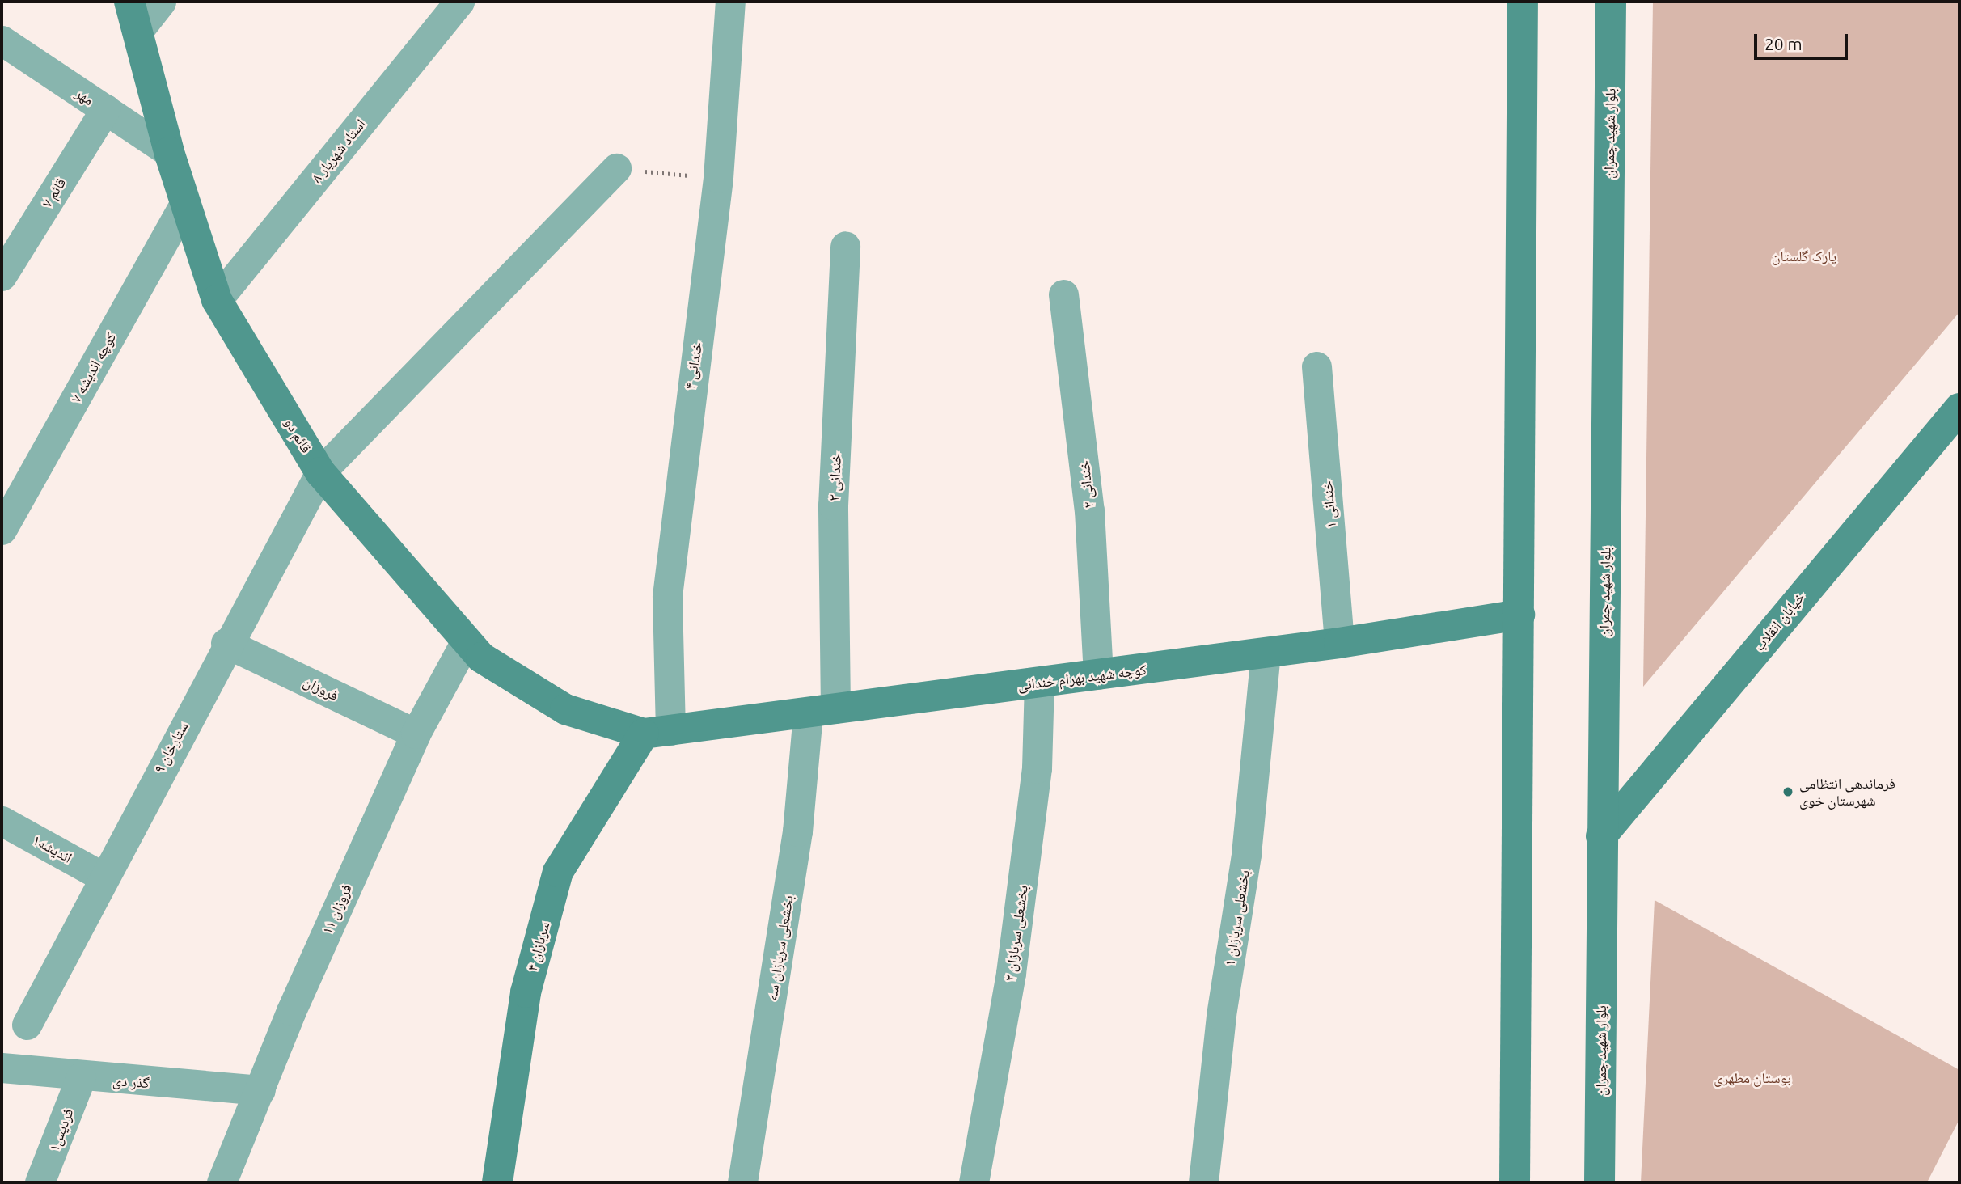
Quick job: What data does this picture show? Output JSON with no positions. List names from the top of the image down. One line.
{"streets":{"street":["مهر","بلوار شهید چمران","استاد شهریار ۸","قائم ۷","خندانی ۴","کوچه اندیشه ۷","قائم دو","خندانی ۳","خندانی ۲","خندانی ۱","خیابان انقلاب","کوچه شهید بهرام خندانی","فروزان","۹ ستارخان","اندیشه۱","۱۱ فروزان","بخشعلی سربازان ۱","بخشعلی سربازان ۲","سربازان ۴","بخشعلی سربازان سه","گذر دی","فردیس۱"]},"crossings":[["مهر","قائم ۷"],["مهر","قائم دو"],["بلوار شهید چمران","خیابان انقلاب"],["استاد شهریار ۸","قائم دو"],["خندانی ۴","قائم دو"],["خندانی ۴","کوچه شهید بهرام خندانی"],["خندانی ۴","سربازان ۴"],["کوچه اندیشه ۷","قائم دو"],["قائم دو","کوچه شهید بهرام خندانی"],["قائم دو","۹ ستارخان"],["قائم دو","۱۱ فروزان"],["قائم دو","سربازان ۴"],["خندانی ۳","کوچه شهید بهرام خندانی"],["خندانی ۳","بخشعلی سربازان سه"],["خندانی ۲","کوچه شهید بهرام خندانی"],["خندانی ۱","کوچه شهید بهرام خندانی"],["کوچه شهید بهرام خندانی","بخشعلی سربازان ۱"],["کوچه شهید بهرام خندانی","بخشعلی سربازان ۲"],["کوچه شهید بهرام خندانی","سربازان ۴"],["کوچه شهید بهرام خندانی","بخشعلی سربازان سه"],["فروزان","۹ ستارخان"],["فروزان","۱۱ فروزان"],["۹ ستارخان","اندیشه۱"],["۱۱ فروزان","گذر دی"],["گذر دی","فردیس۱"]],"parks":["پارک گلستان","بوستان مطهری"],"places":["فرماندهی انتظامی شهرستان خوی"],"scale_bar":"20 m"}
